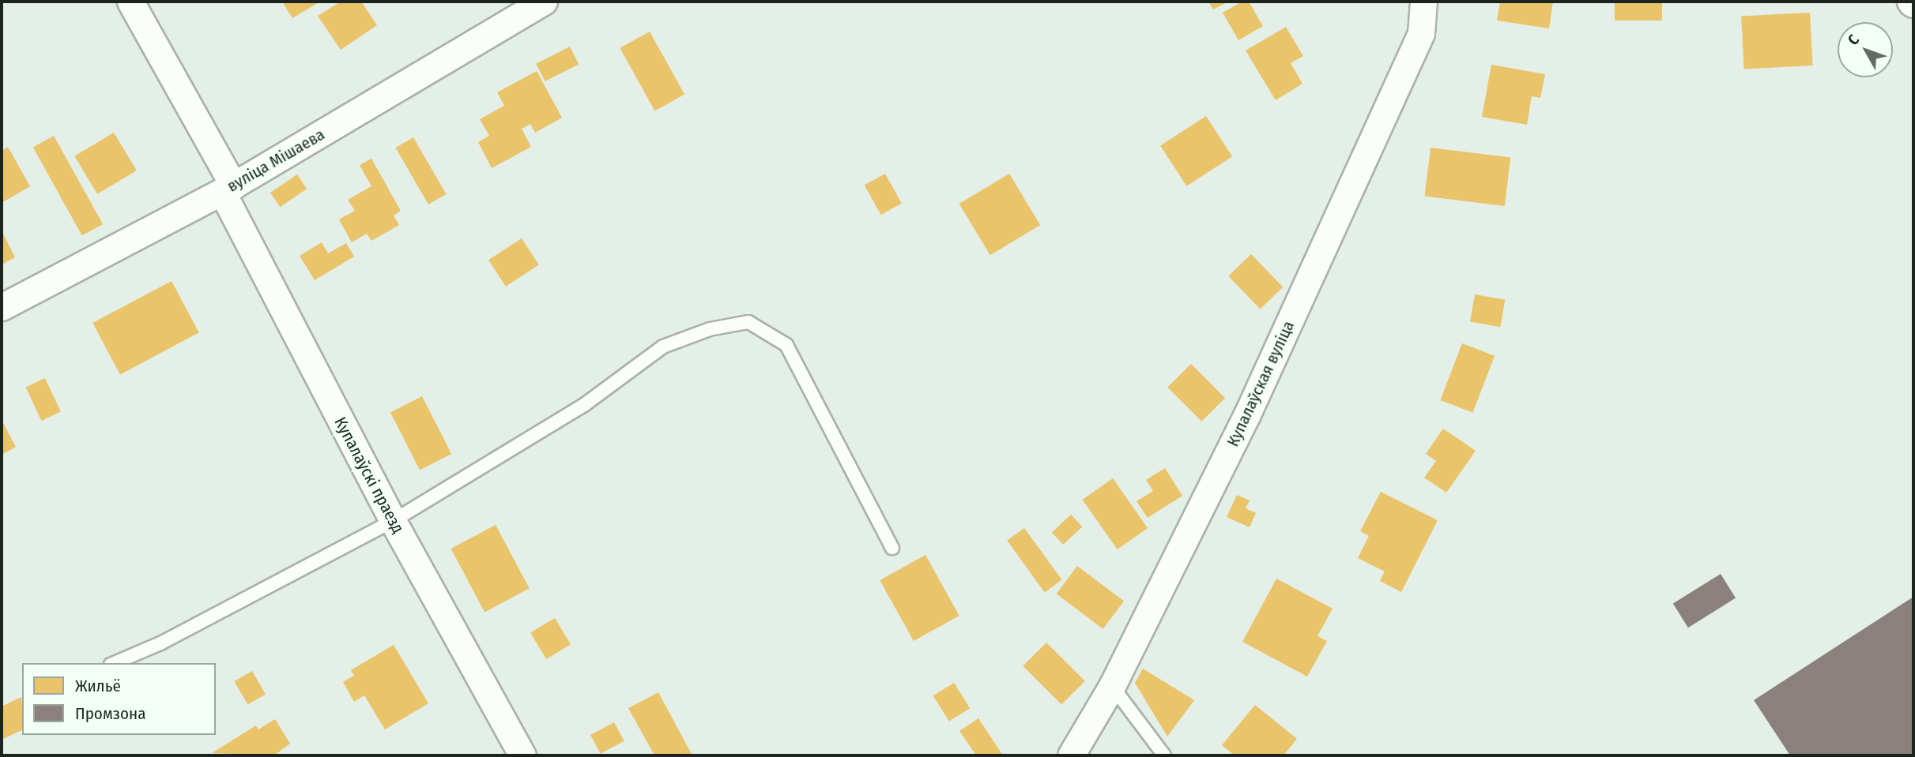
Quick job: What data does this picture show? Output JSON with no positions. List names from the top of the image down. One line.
{"streets":{"street":["вуліца Мішаева","Купалаўская вуліца","Купалаўскі праезд"]},"crossings":[["вуліца Мішаева","Купалаўскі праезд"]],"legend":["Жильё","Промзона"],"north":"top left"}
